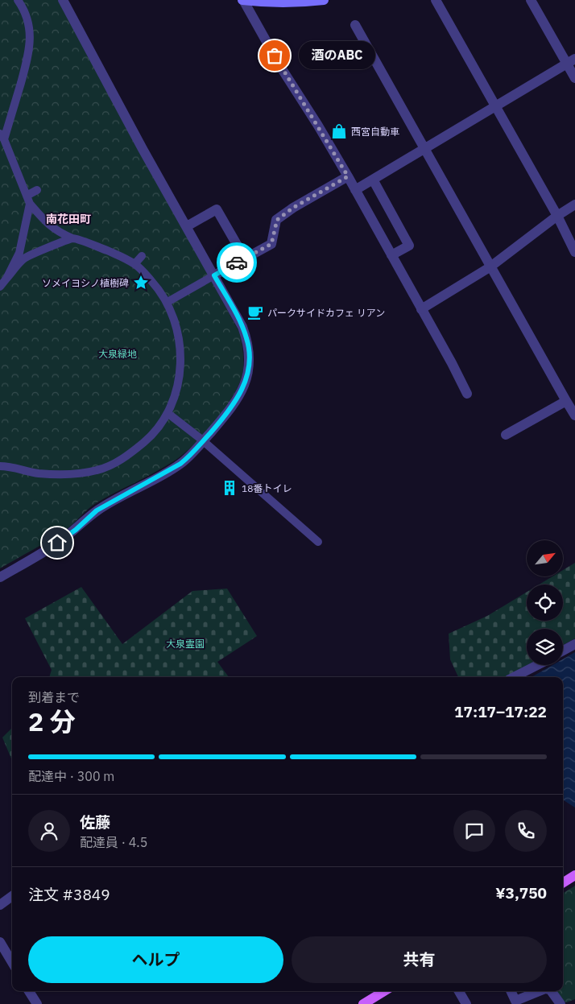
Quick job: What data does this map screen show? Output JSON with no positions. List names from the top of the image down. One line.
{"districts":["南花田町"],"parks":["大泉緑地","大泉霊園"],"places":{"other":["酒のABC"],"shop":["西宮自動車"],"place":["ソメイヨシノ植樹碑"],"cafe":["パークサイドカフェ リアン"],"building":["18番トイレ"]},"north":"top right","page":{"bubble":"酒のABC","heading":["2 分","到着まで","17:17–17:22"],"panel":["佐藤","配達員 · 4.5","注文 #3849","¥3,750"],"bar":"配達中 · 300 m","buttons":["ヘルプ","共有"]}}
